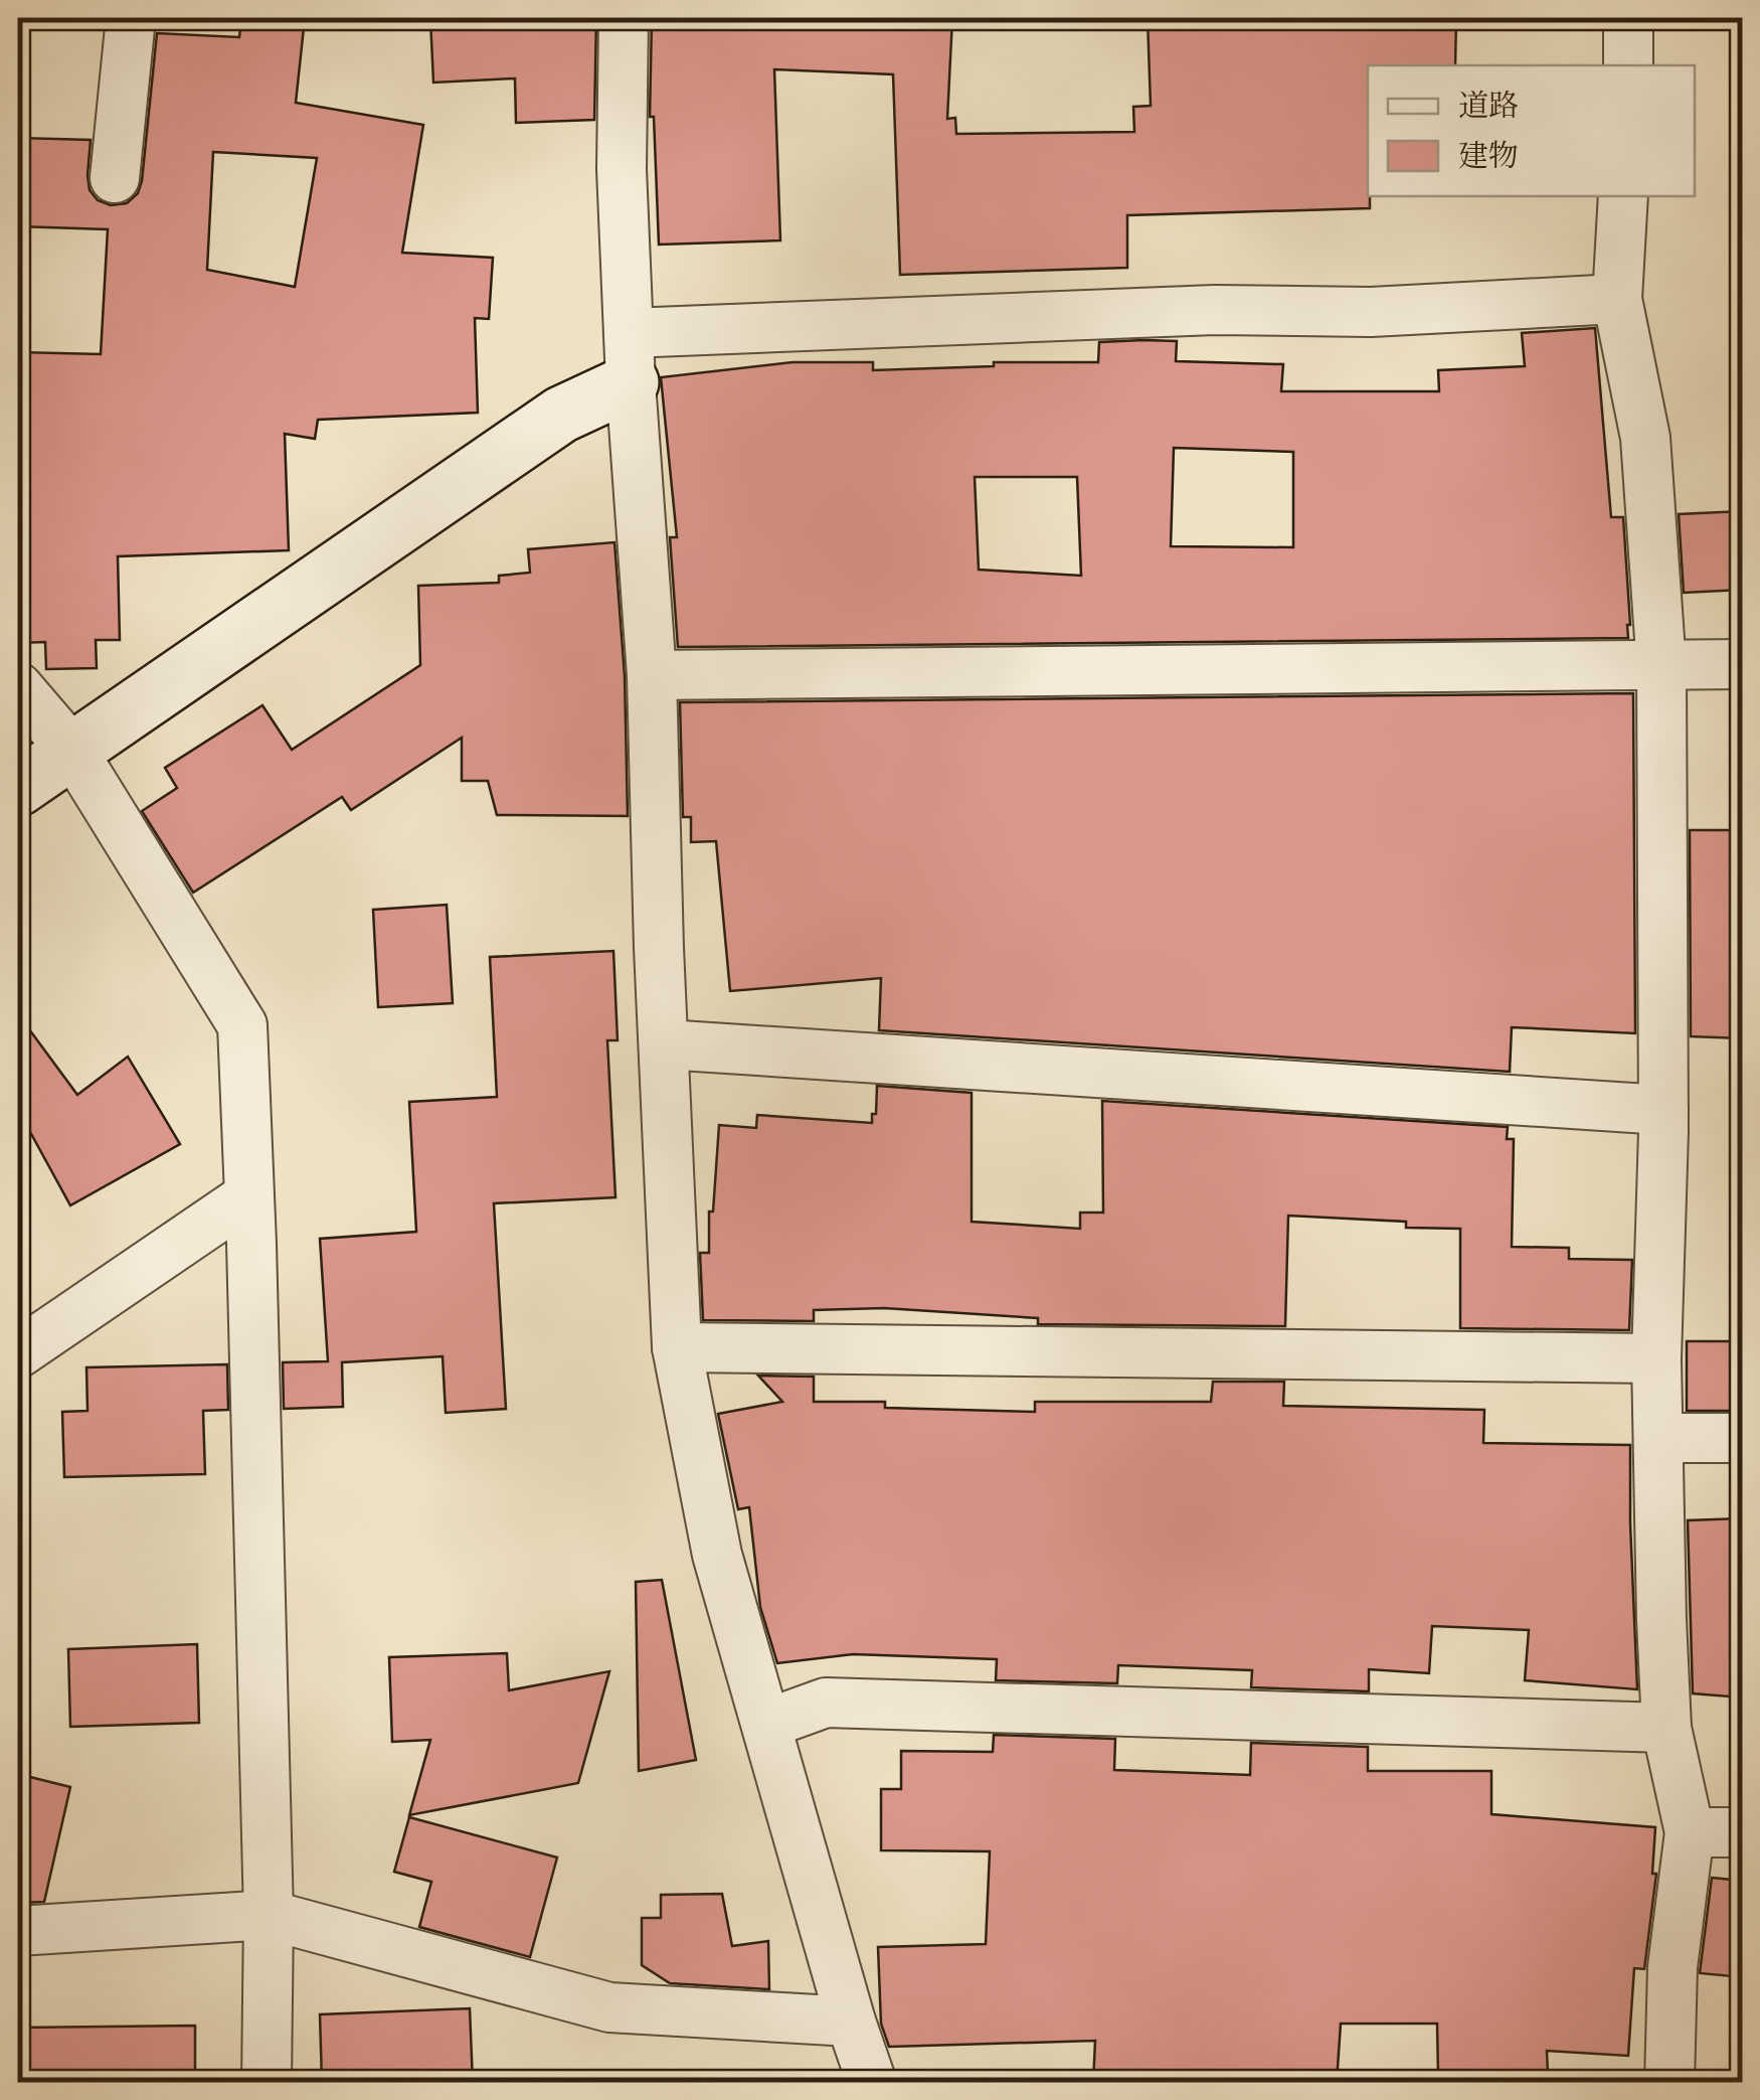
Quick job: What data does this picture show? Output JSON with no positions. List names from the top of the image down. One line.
{"legend":["道路","建物"]}
